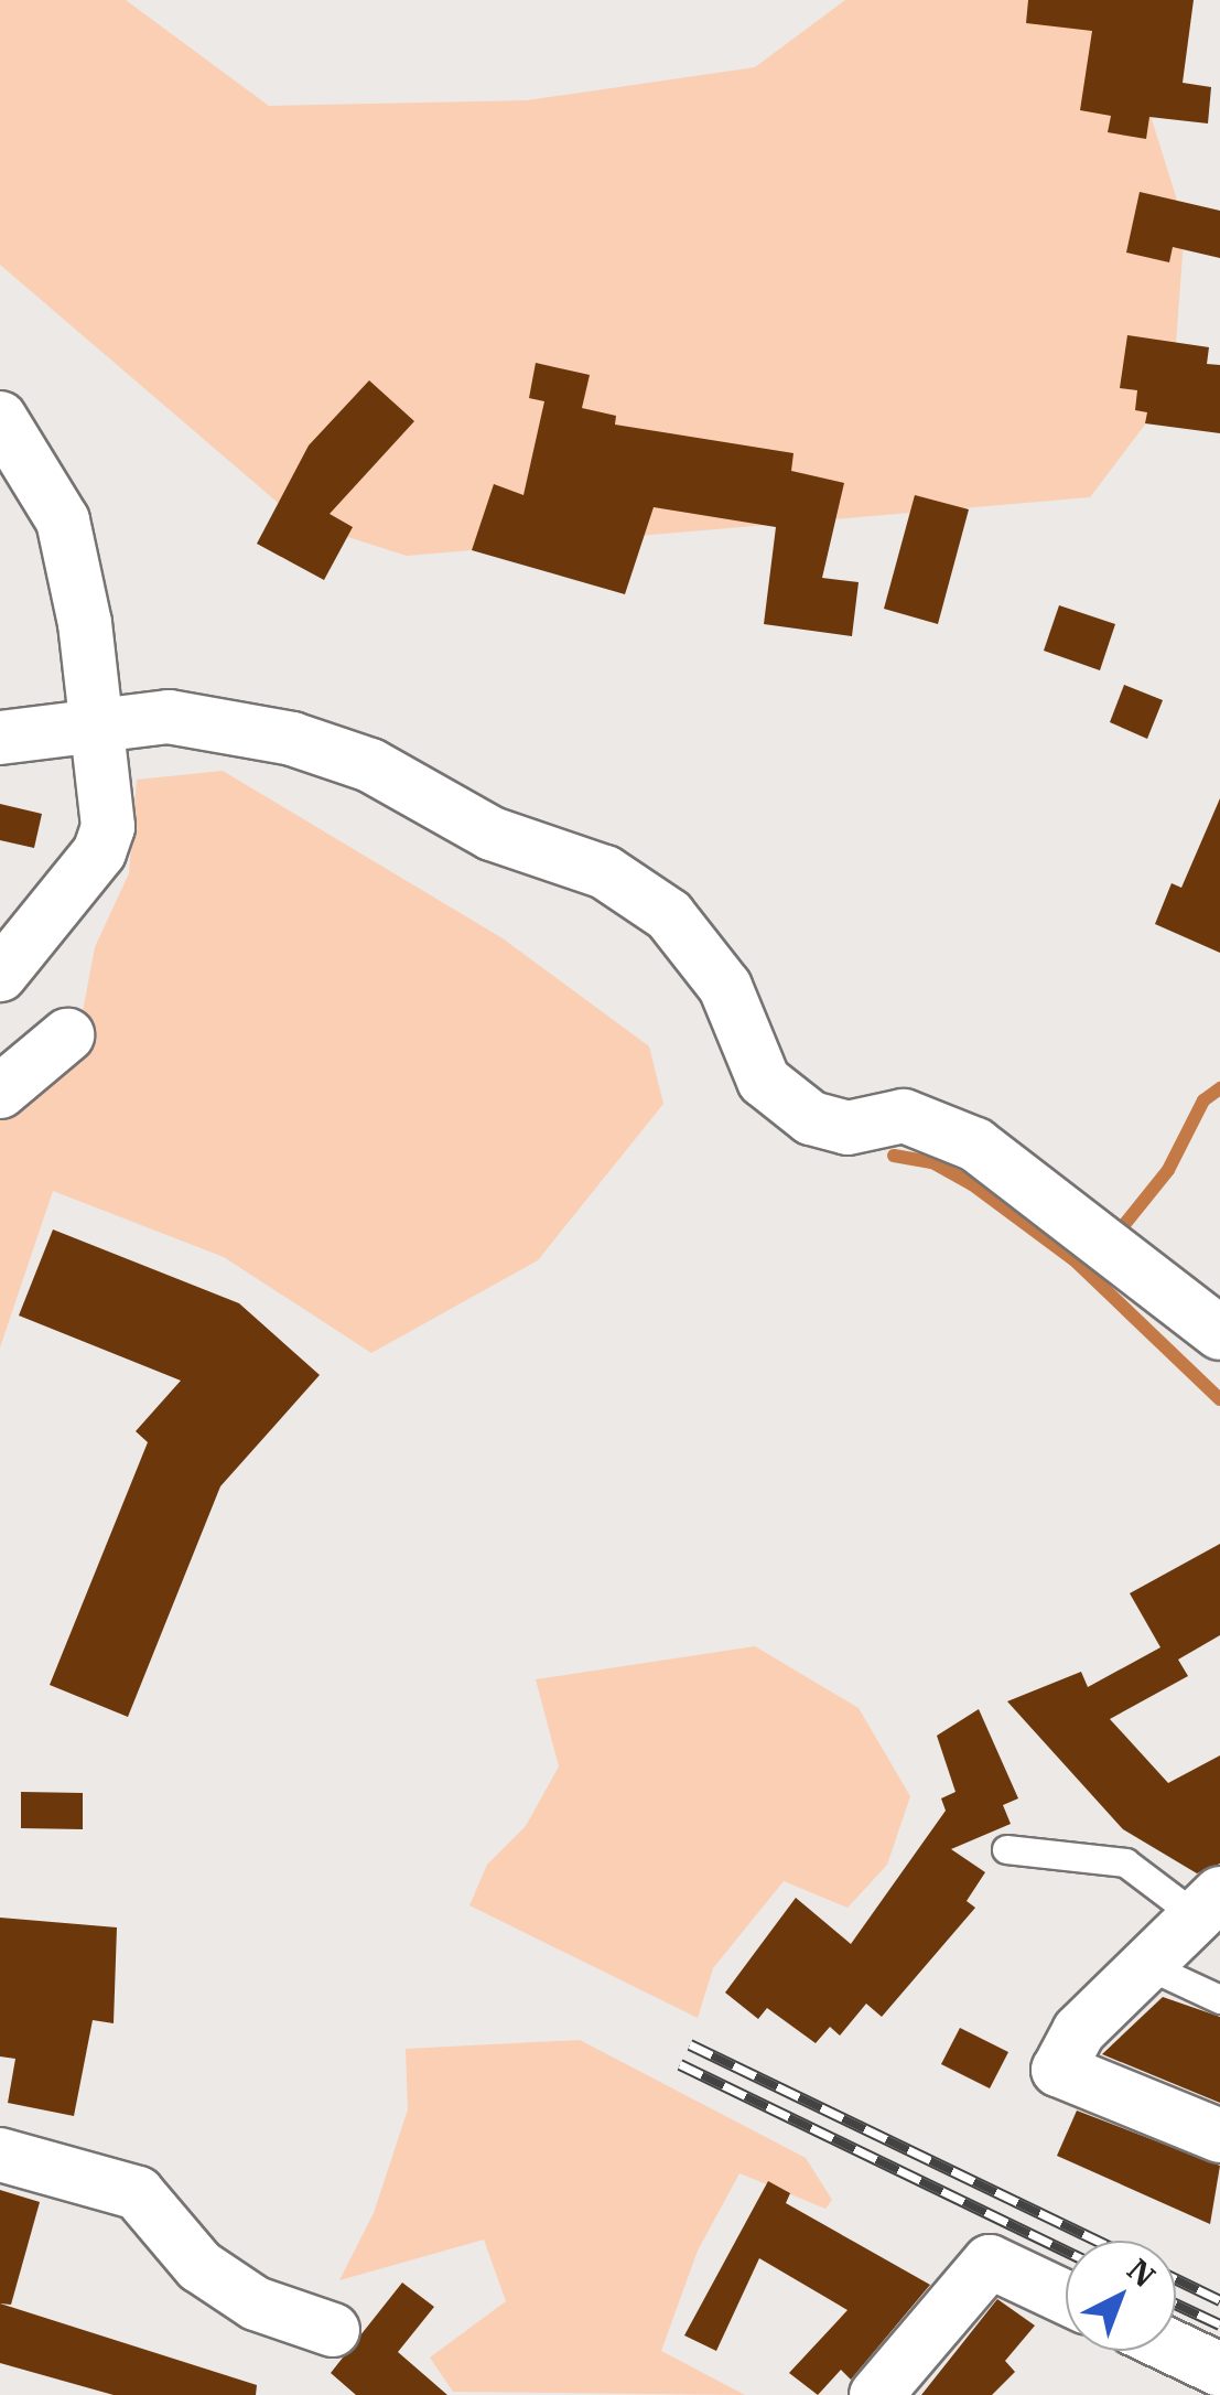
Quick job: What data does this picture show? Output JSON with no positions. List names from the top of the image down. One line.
{"north":"top right"}
